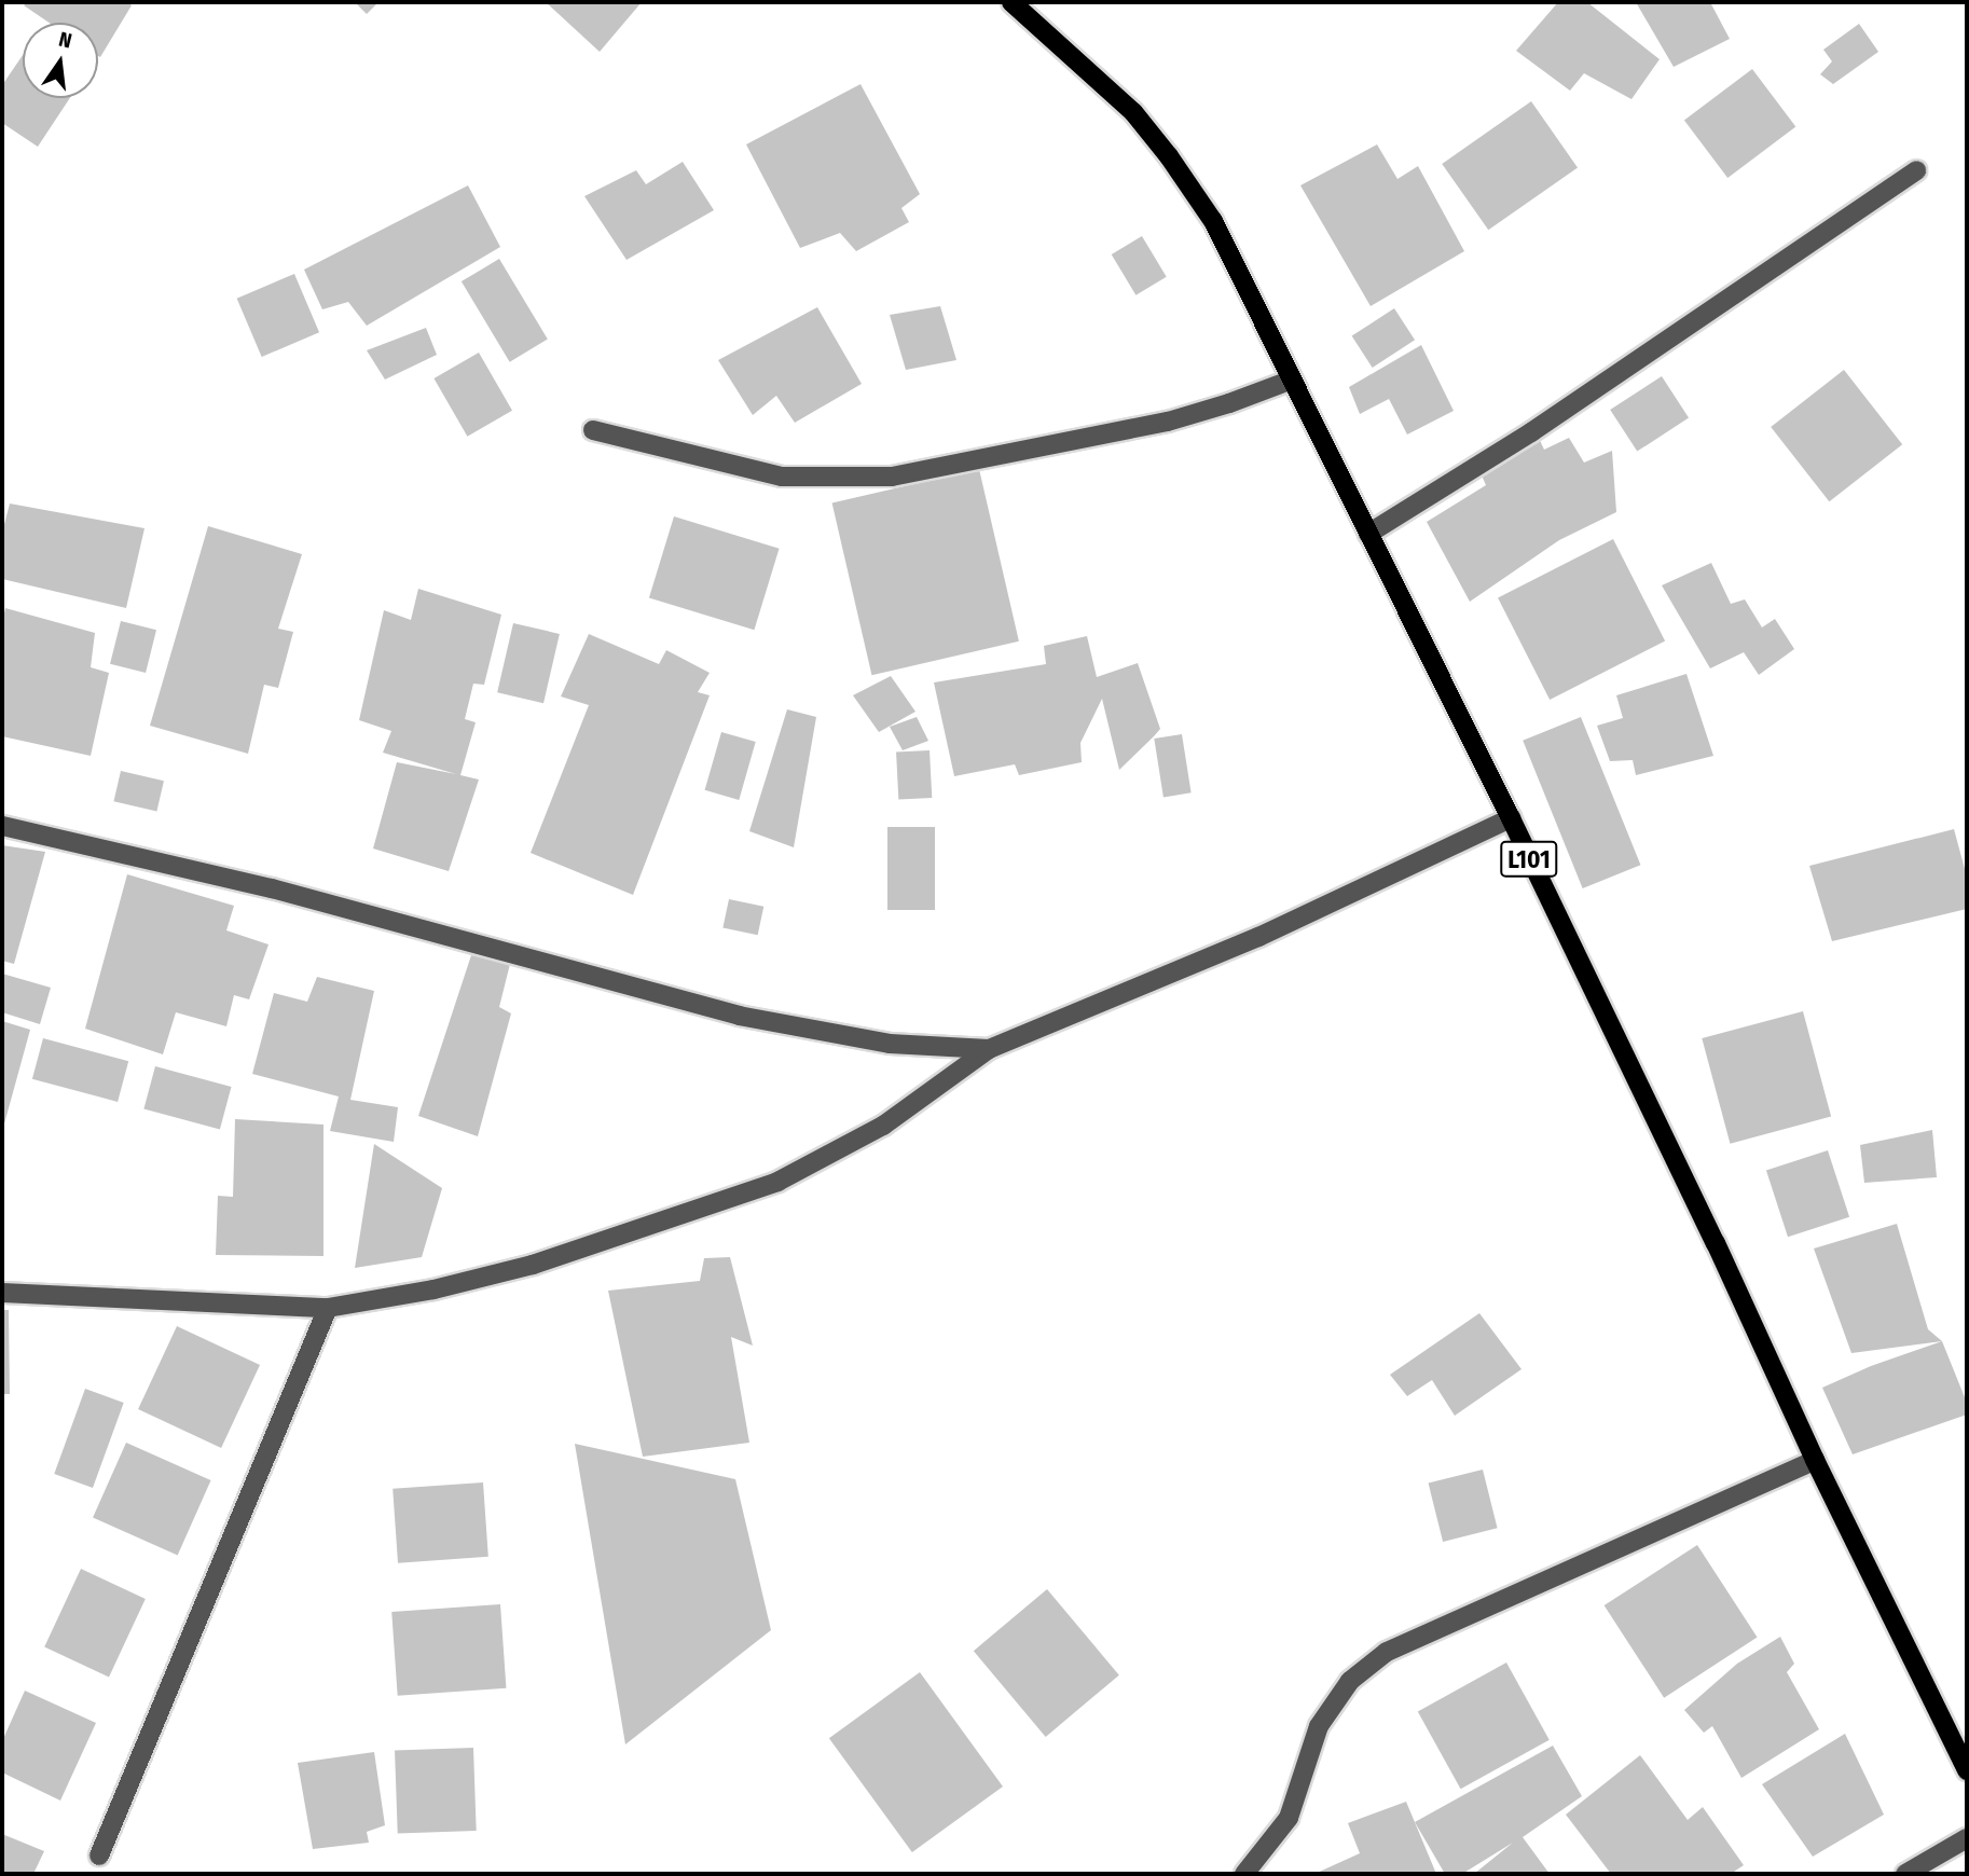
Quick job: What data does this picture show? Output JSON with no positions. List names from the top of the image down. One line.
{"streets":{"main road":["L101"]},"north":"top"}
